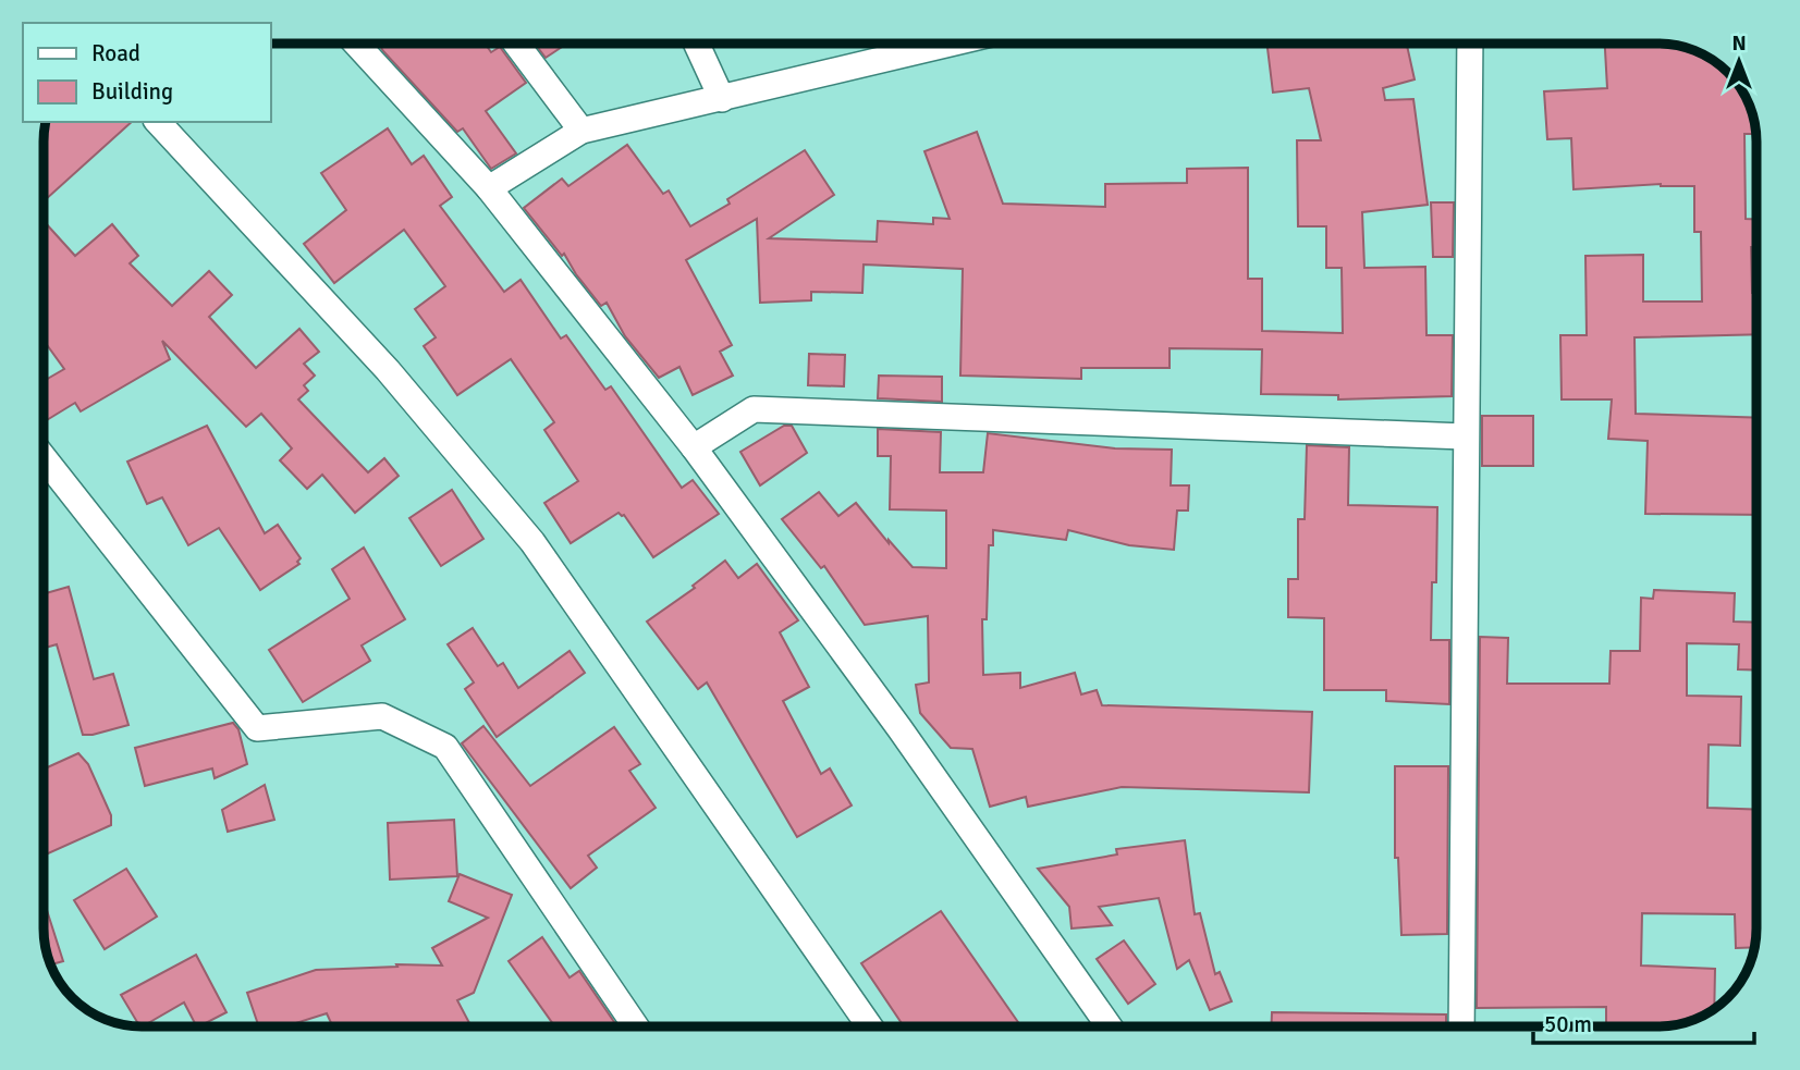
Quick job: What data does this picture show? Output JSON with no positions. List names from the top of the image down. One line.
{"legend":["Road","Building"],"scale_bar":"50 m","north":"top"}
